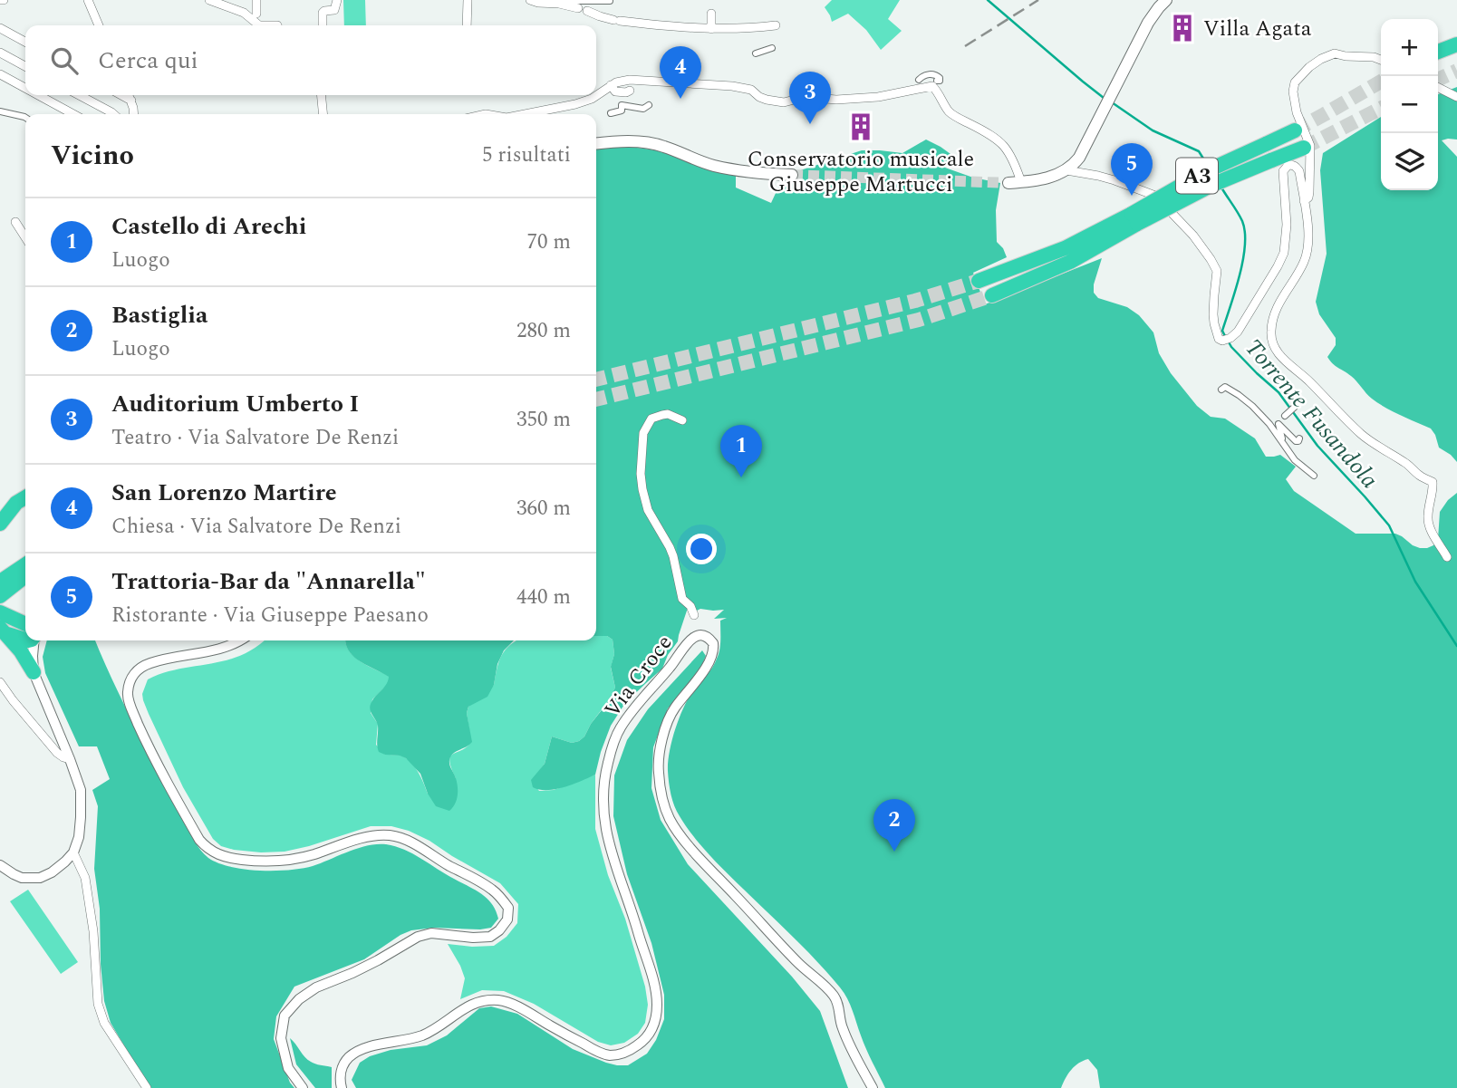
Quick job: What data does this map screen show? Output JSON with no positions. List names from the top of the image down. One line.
{"streets":{"highway":["A3"],"street":["Via Croce"]},"water":["Torrente Fusandola"],"places":{"building":["Villa Agata","Conservatorio musicale Giuseppe Martucci"]},"page":{"map_buttons":["+","−"],"search":"Cerca qui","pins":["4","3","5","1","2"],"heading":["Vicino","5 risultati"],"list":[{"mark":"1","name":"Castello di Arechi","note":"Luogo","value":"70 m"},{"mark":"2","name":"Bastiglia","note":"Luogo","value":"280 m"},{"mark":"3","name":"Auditorium Umberto I","note":"Teatro · Via Salvatore De Renzi","value":"350 m"},{"mark":"4","name":"San Lorenzo Martire","note":"Chiesa · Via Salvatore De Renzi","value":"360 m"},{"mark":"5","name":"Trattoria-Bar da \"Annarella\"","note":"Ristorante · Via Giuseppe Paesano","value":"440 m"}]}}
